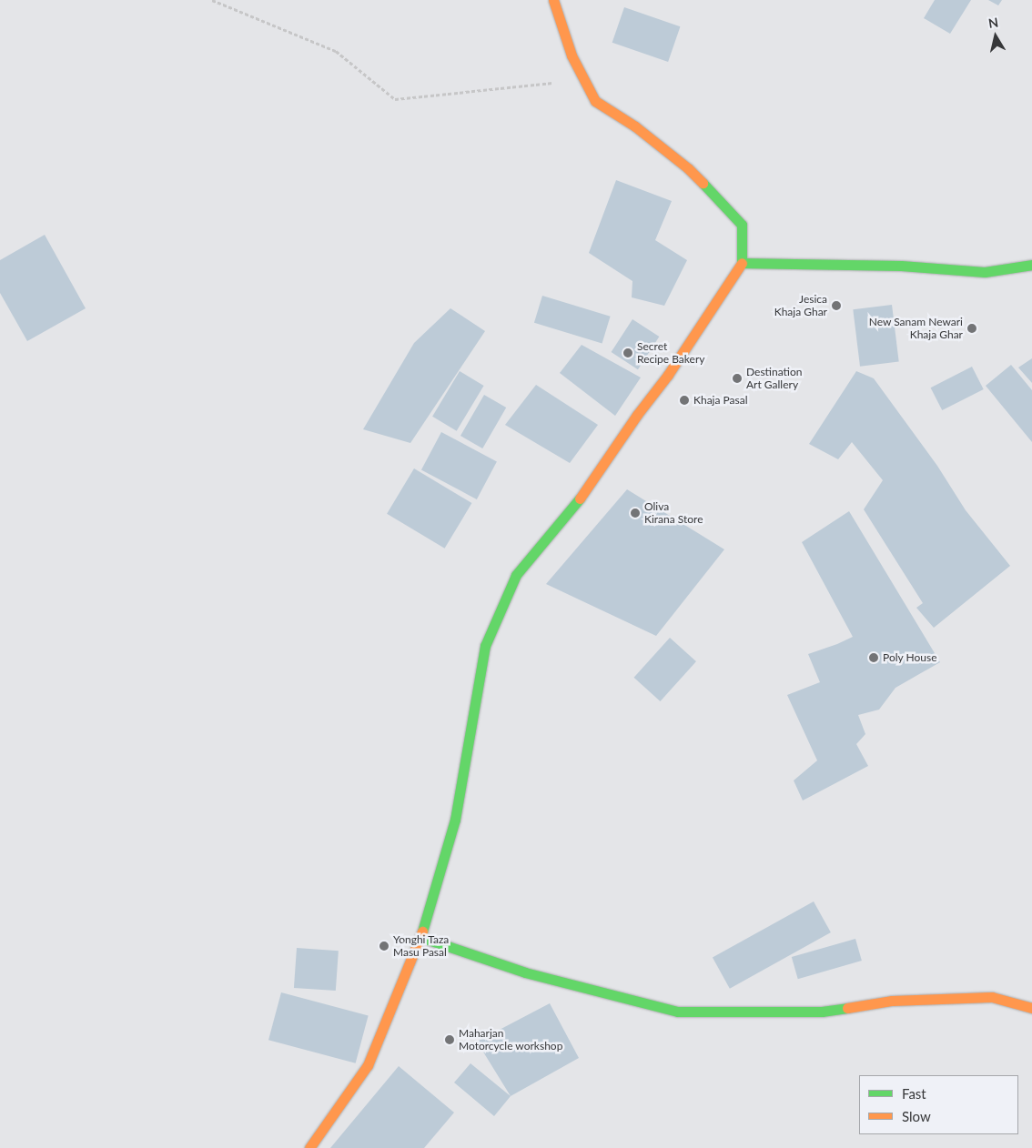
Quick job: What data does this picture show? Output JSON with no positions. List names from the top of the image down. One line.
{"places":["Jesica Khaja Ghar","New Sanam Newari Khaja Ghar","Secret Recipe Bakery","Destination Art Gallery","Khaja Pasal","Oliva Kirana Store","Poly House","Yonghi Taza Masu Pasal","Maharjan Motorcycle workshop"],"legend":["Fast","Slow"],"north":"top"}
